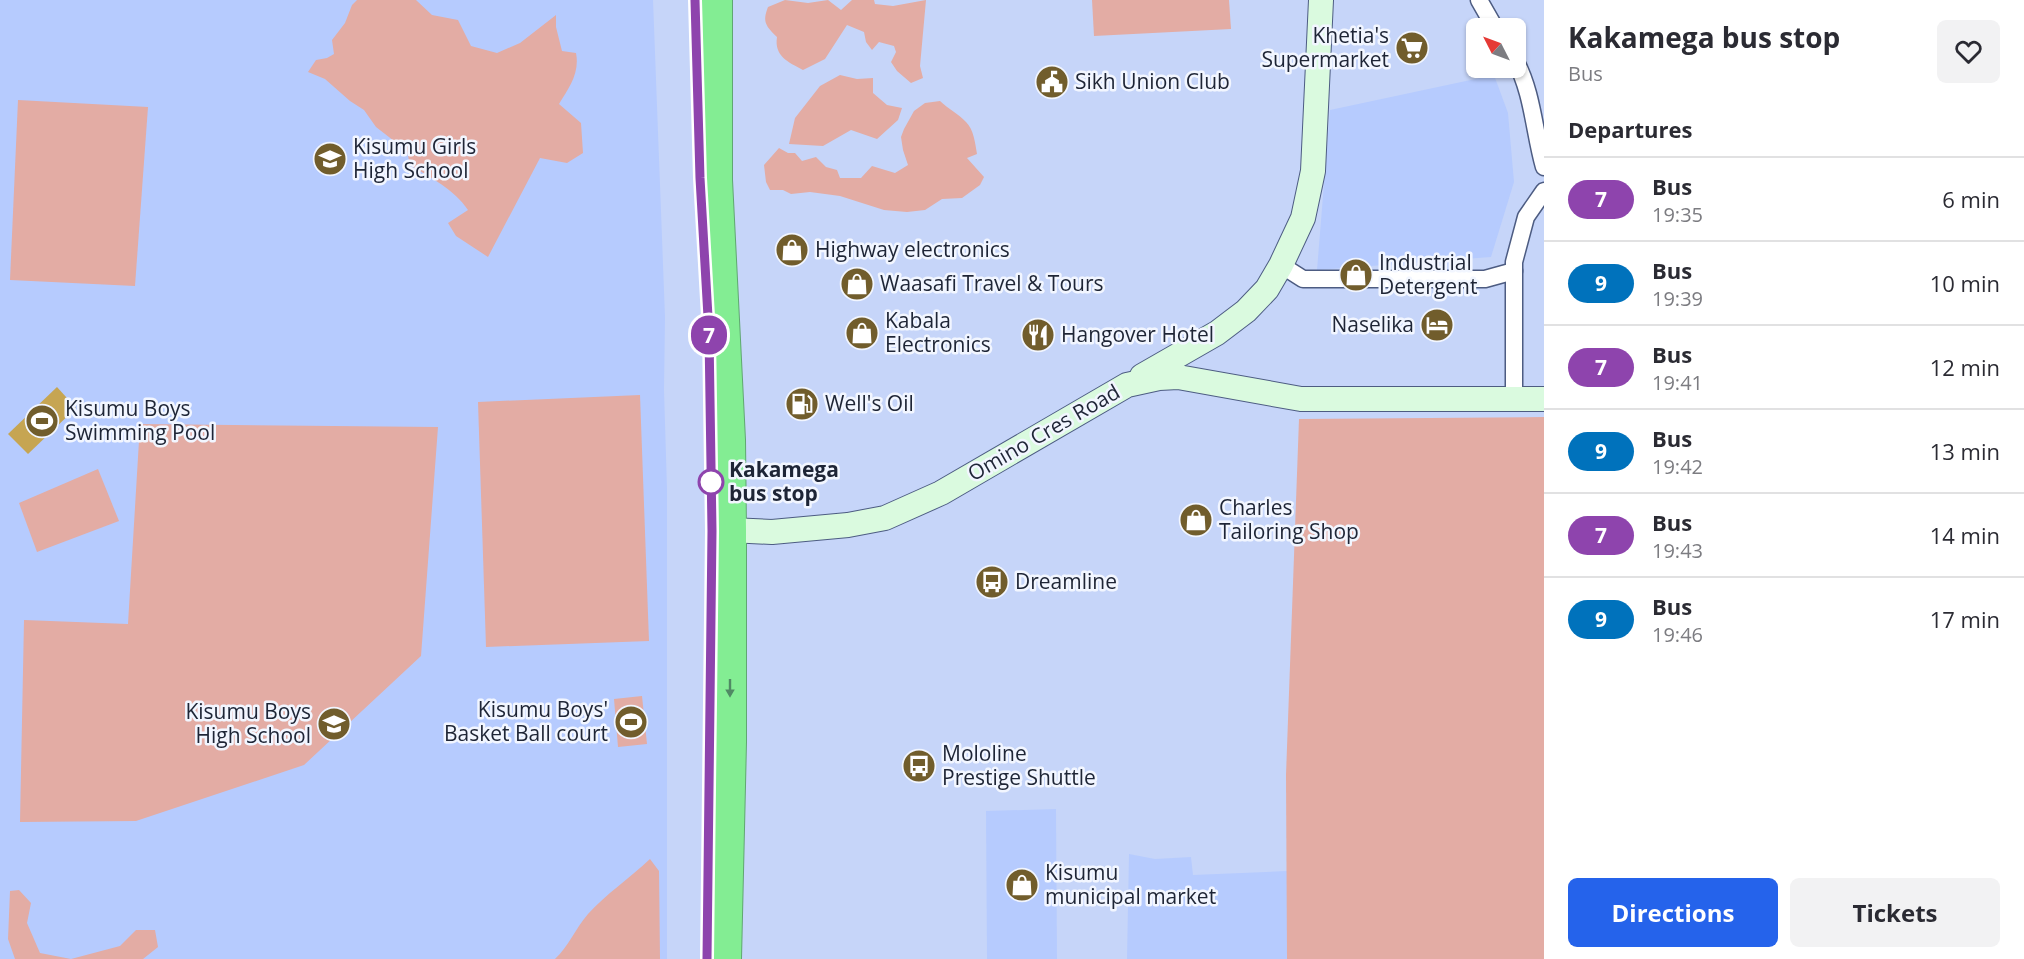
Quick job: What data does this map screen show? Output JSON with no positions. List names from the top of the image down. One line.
{"streets":{"street":["Omino Cres Road"]},"places":{"supermarket":["Khetia's Supermarket"],"public building":["Sikh Union Club"],"school or university":["Kisumu Girls High School","Kisumu Boys High School"],"shop":["Highway electronics","Industrial Detergent","Waasafi Travel & Tours","Kabala Electronics","Charles Tailoring Shop","Kisumu municipal market"],"hotel":["Naselika"],"restaurant":["Hangover Hotel"],"fuel station":["Well's Oil"],"sports":["Kisumu Boys Swimming Pool","Kisumu Boys' Basket Ball court"],"other":["Kakamega bus stop"],"bus stop":["Dreamline","Mololine Prestige Shuttle"]},"lines":["bus line 7"],"north":"top left","page":{"on_map":"7","heading":[["Kakamega bus stop","Bus"],"Departures"],"list":[{"mark":"7","name":"Bus","note":"19:35","value":"6 min"},{"mark":"9","name":"Bus","note":"19:39","value":"10 min"},{"mark":"7","name":"Bus","note":"19:41","value":"12 min"},{"mark":"9","name":"Bus","note":"19:42","value":"13 min"},{"mark":"7","name":"Bus","note":"19:43","value":"14 min"},{"mark":"9","name":"Bus","note":"19:46","value":"17 min"}],"buttons":["Directions","Tickets"]}}
